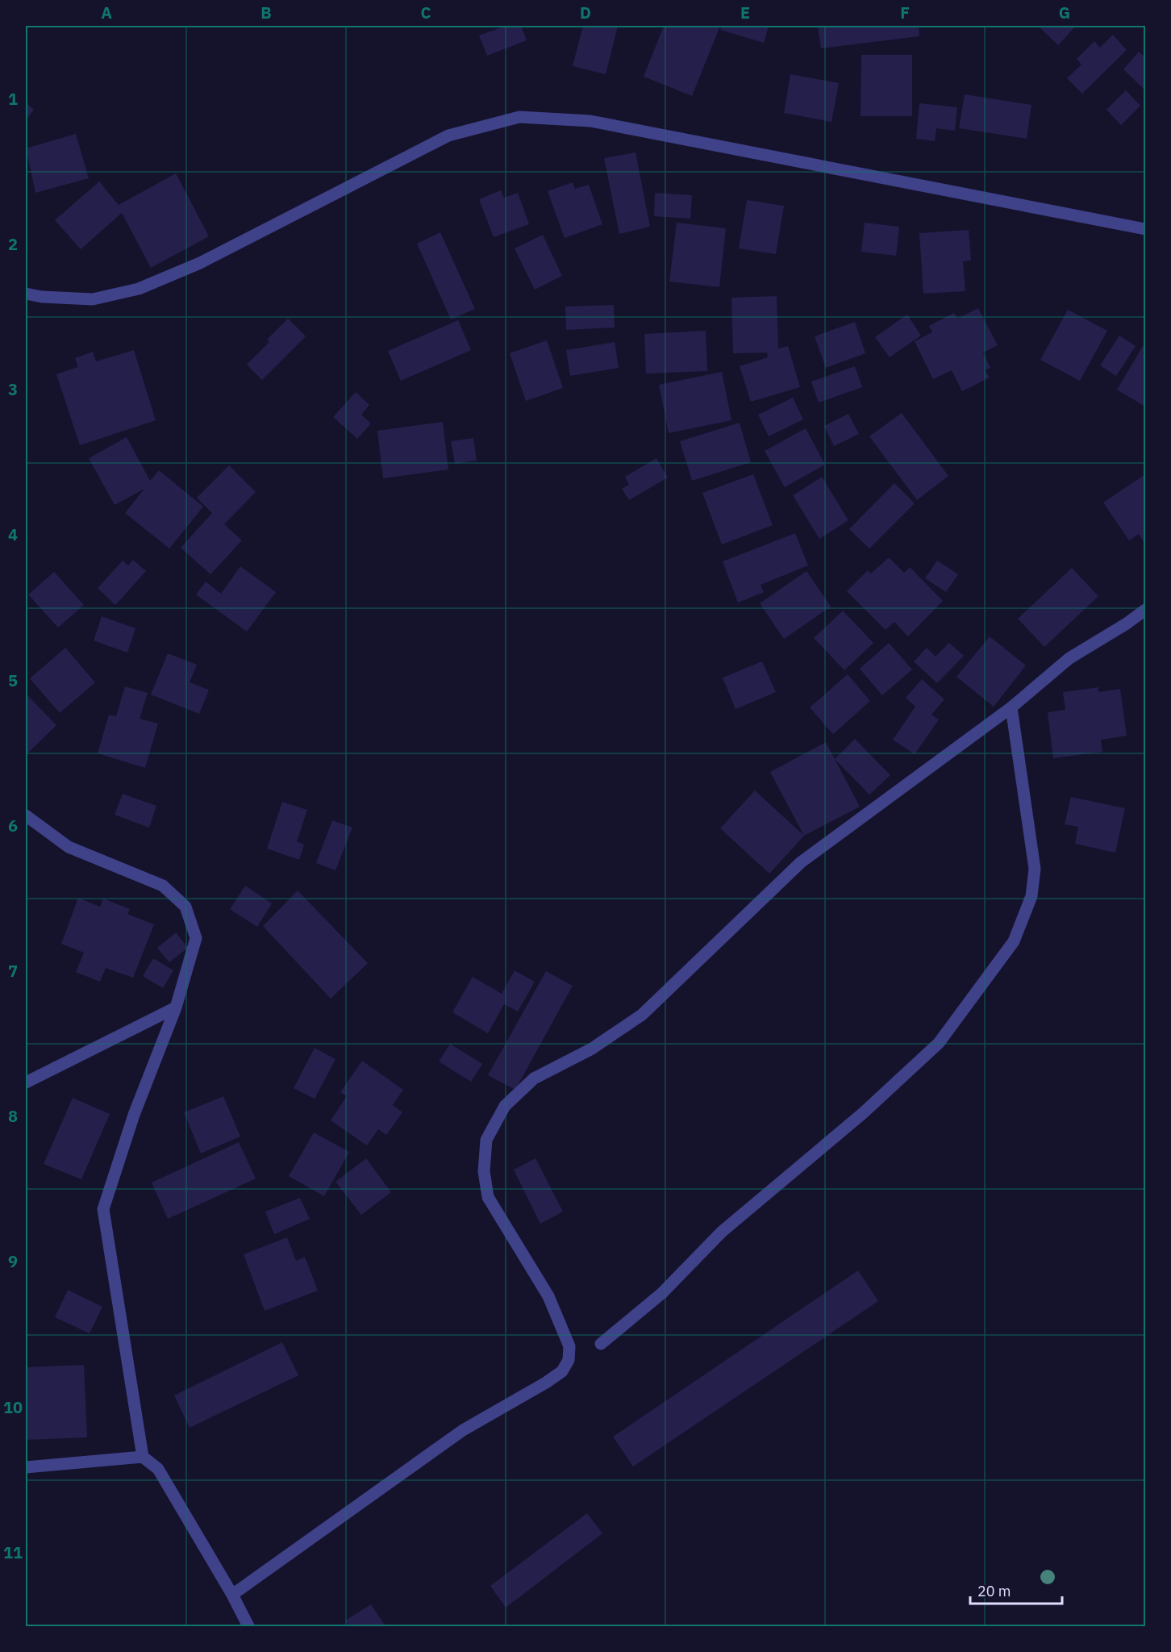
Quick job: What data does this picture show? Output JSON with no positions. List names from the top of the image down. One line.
{"scale_bar":"20 m","grid":{"columns":["A","B","C","D","E","F","G"],"rows":["1","2","3","4","5","6","7","8","9","10","11"]}}
